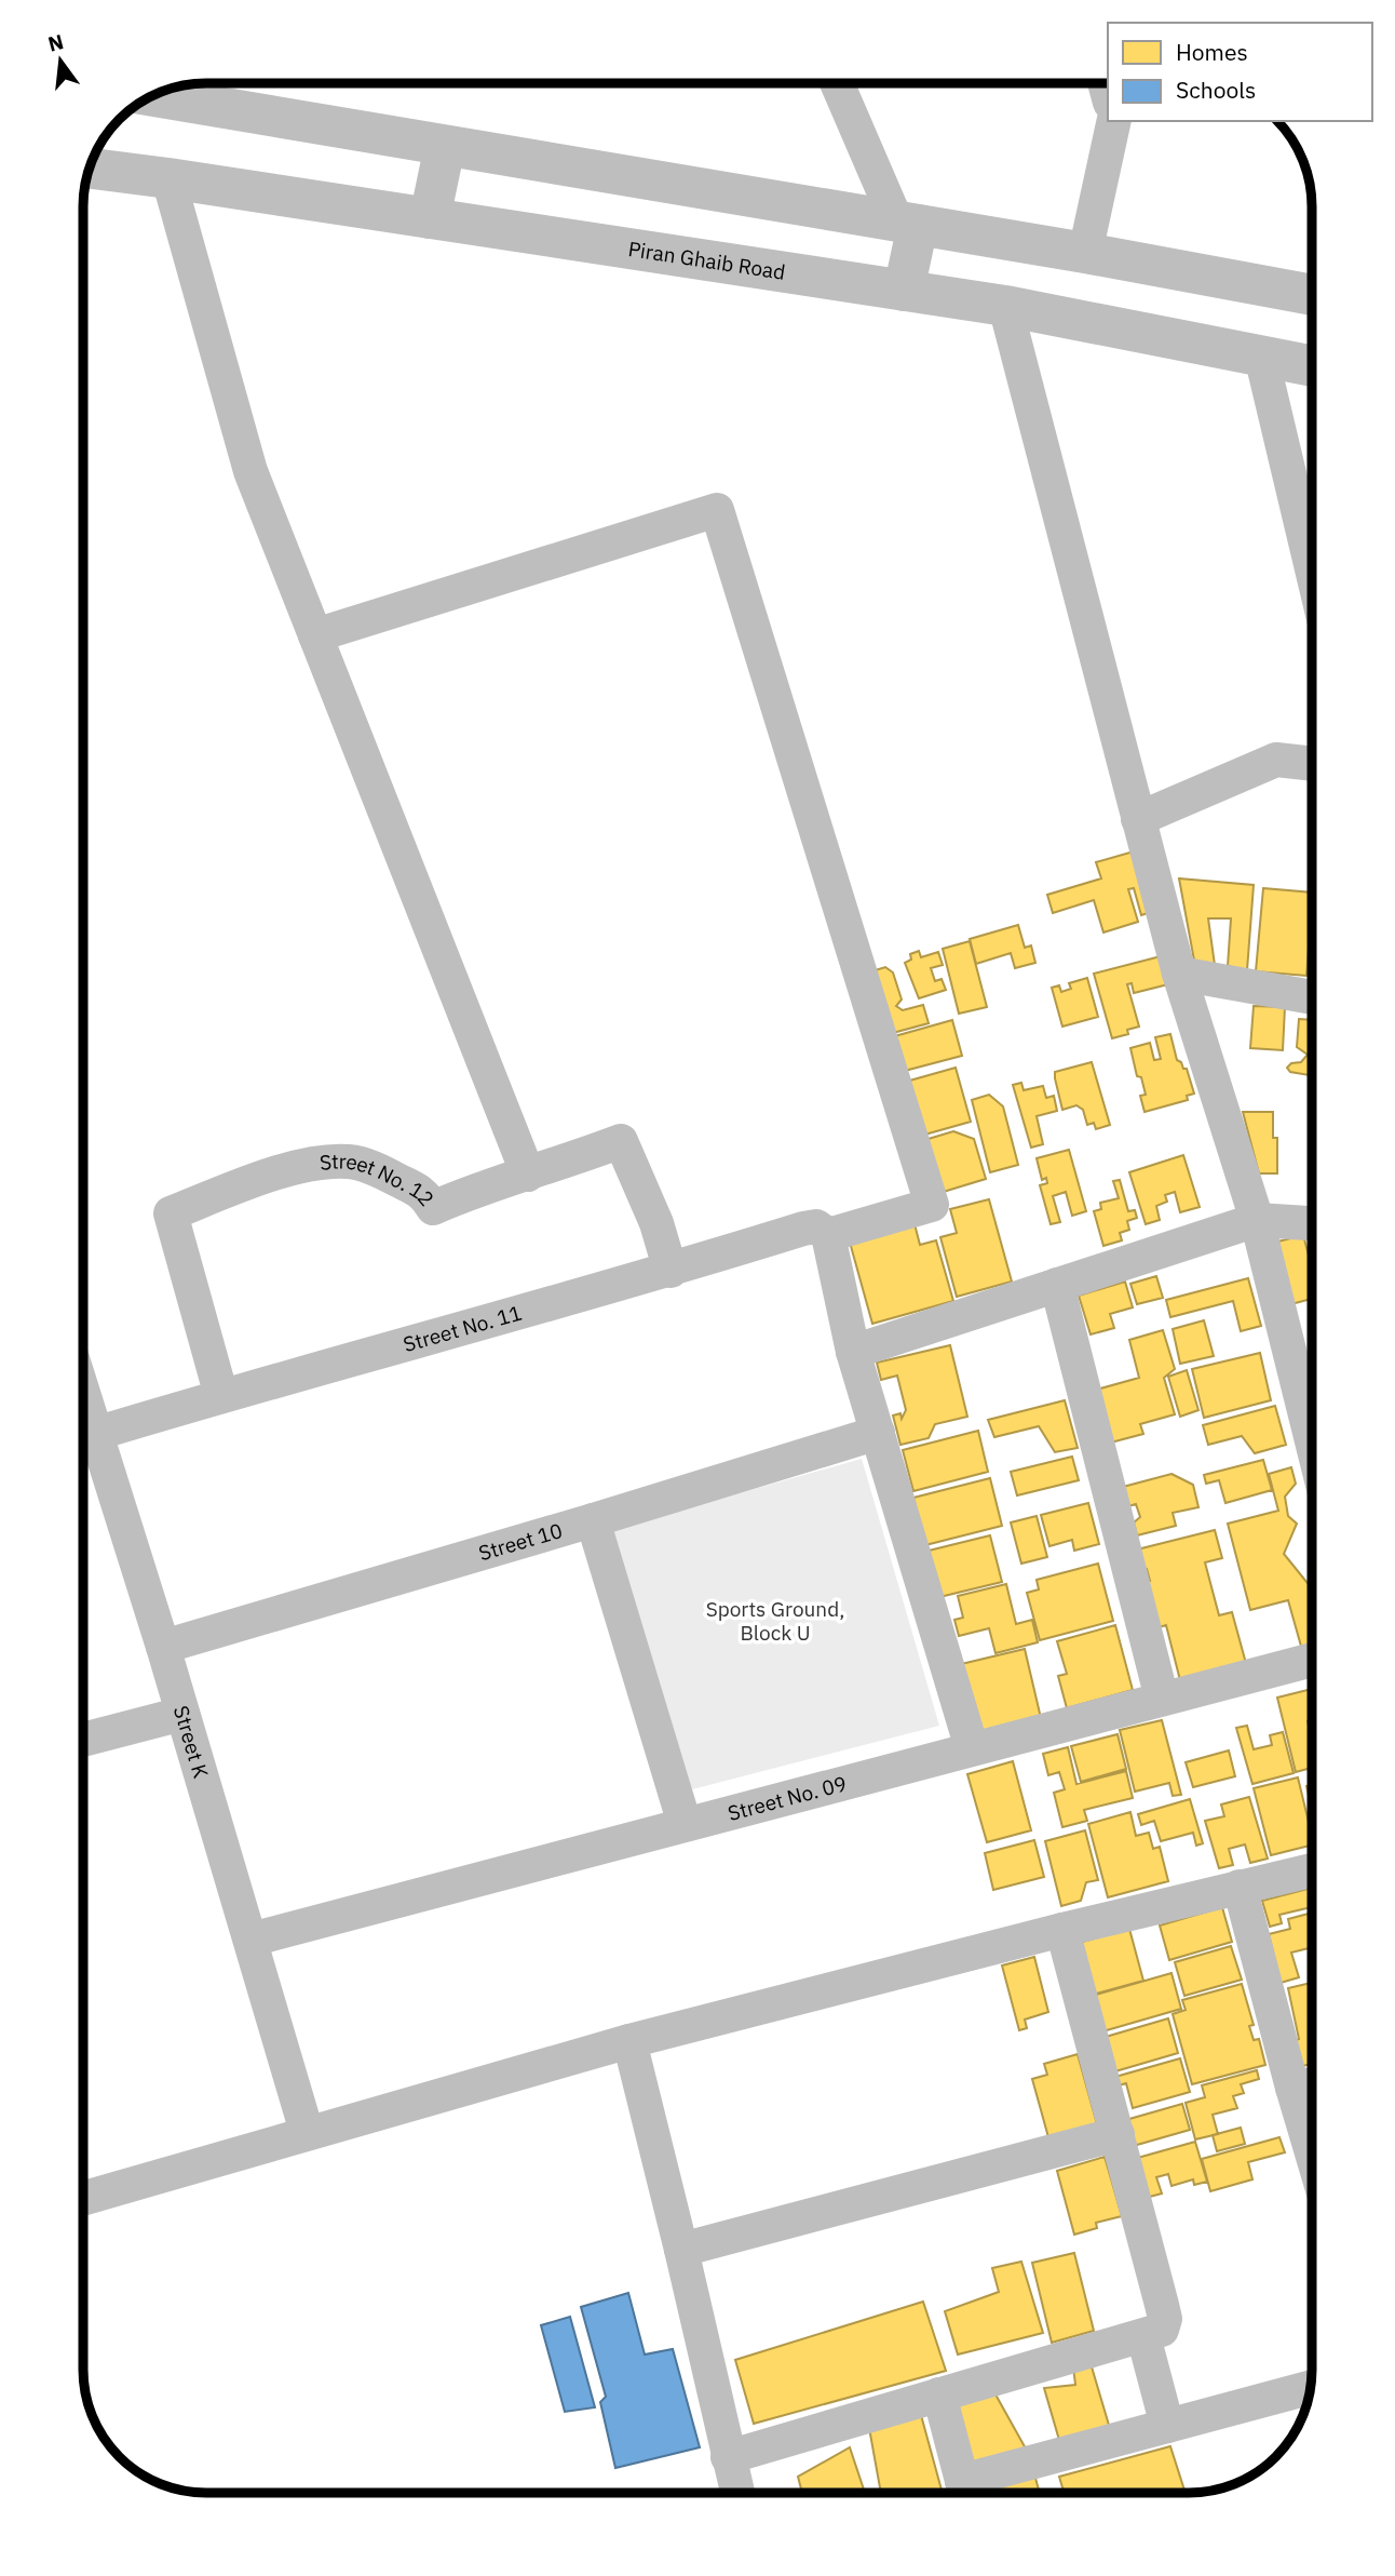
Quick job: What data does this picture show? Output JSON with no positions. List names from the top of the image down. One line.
{"streets":{"main road":["Piran Ghaib Road"],"street":["Street No. 12","Street No. 11","Street 10","Street K","Street No. 09"]},"crossings":[["Street No. 12","Street No. 11"],["Street No. 11","Street K"],["Street 10","Street K"],["Street K","Street No. 09"]],"parks":["Sports Ground, Block U"],"legend":["Homes","Schools"],"north":"top"}
